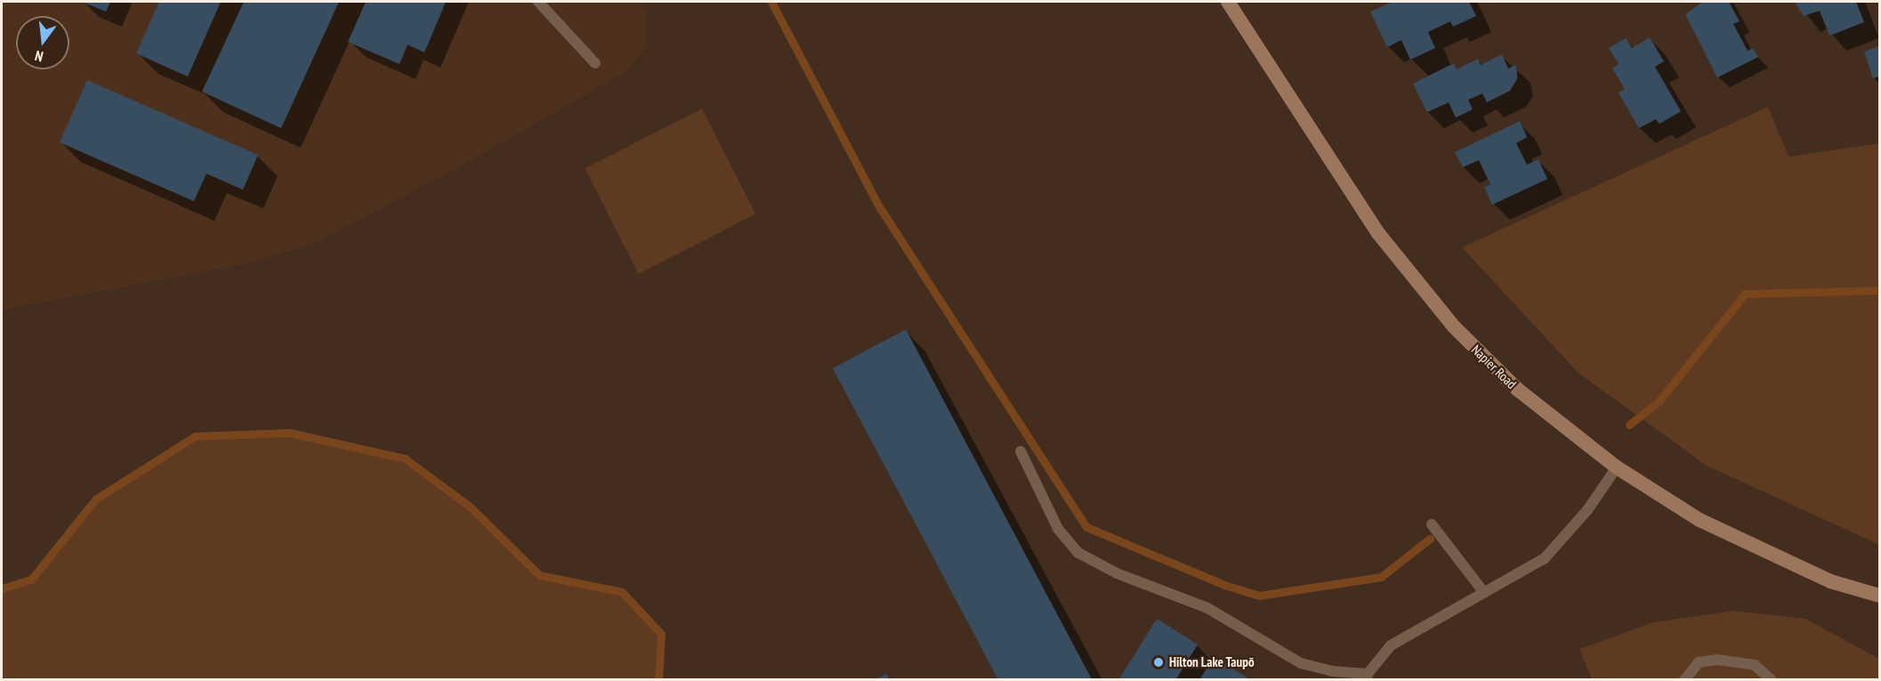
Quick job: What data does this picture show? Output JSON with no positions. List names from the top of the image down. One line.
{"streets":{"main road":["Napier Road"]},"places":["Hilton Lake Taupō"],"north":"bottom"}
